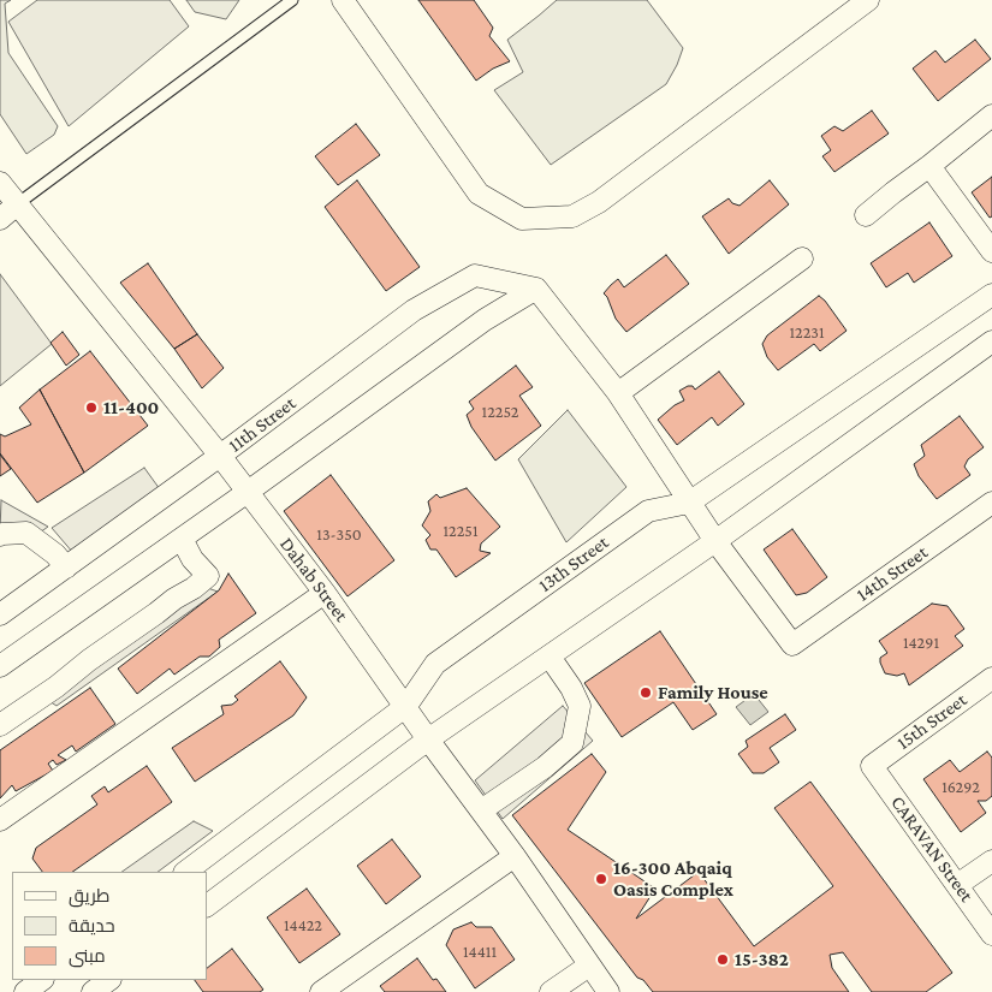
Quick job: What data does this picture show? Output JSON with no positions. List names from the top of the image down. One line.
{"streets":{"street":["11th Street","13th Street","14th Street","Dahab Street","15th Street","CARAVAN Street"]},"crossings":[["11th Street","Dahab Street"],["13th Street","Dahab Street"],["15th Street","CARAVAN Street"]],"places":["11-400","Family House","16-300 Abqaiq Oasis Complex","15-382"],"house_numbers":["12231","12252","12251","13-350","14291","16292","14422","14411"],"legend":["طريق","حديقة","مبنى"]}
